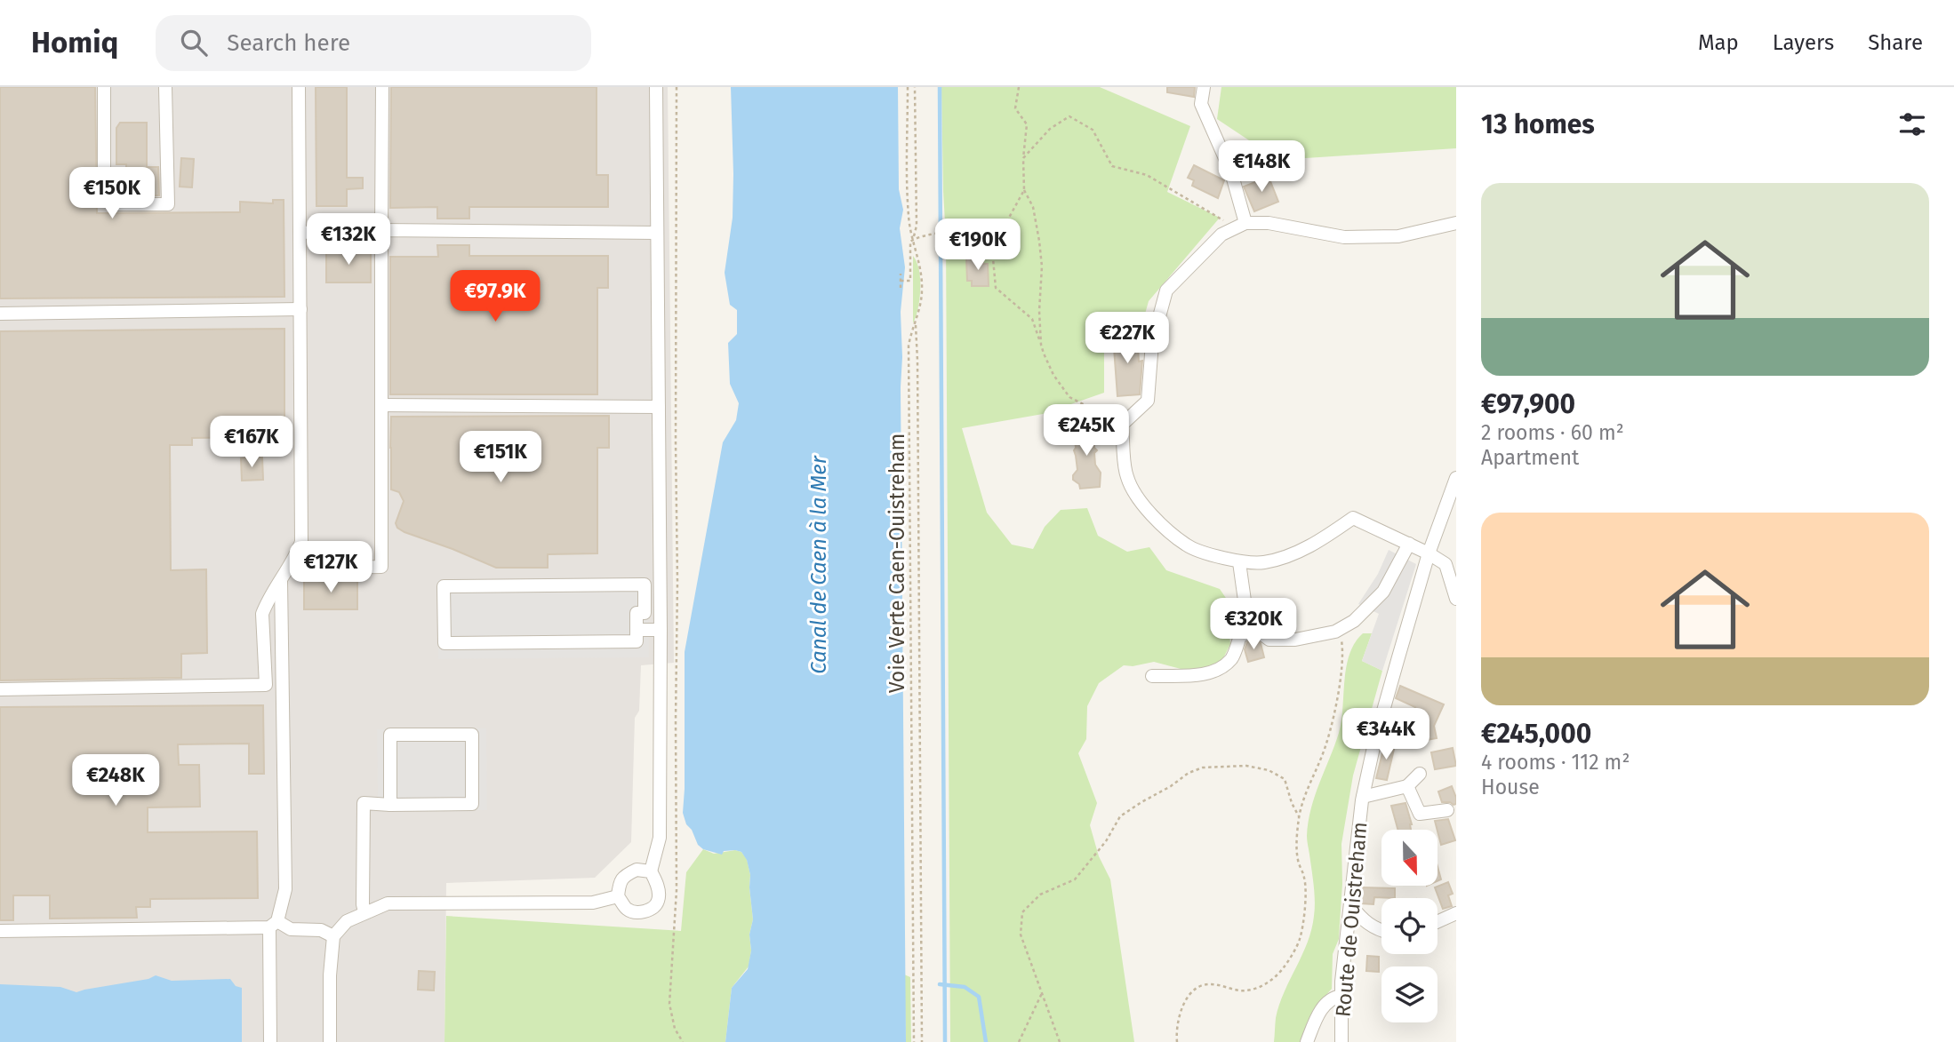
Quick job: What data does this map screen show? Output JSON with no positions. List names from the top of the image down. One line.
{"streets":{"street":["Route de Ouistreham"],"path":["Voie Verte Caen-Ouistreham"]},"water":["Canal de Caen à la Mer"],"north":"bottom","page":{"header":"Homiq","search":"Search here","nav":["Map","Layers","Share"],"heading":"13 homes","price":["€148K","€150K","€132K","€190K","€97.9K","€227K","€245K","€167K","€151K","€127K","€320K","€344K","€248K"],"list":[{"name":"€97,900","note":"2 rooms · 60 m² · Apartment"},{"name":"€245,000","note":"4 rooms · 112 m² · House"}]}}
